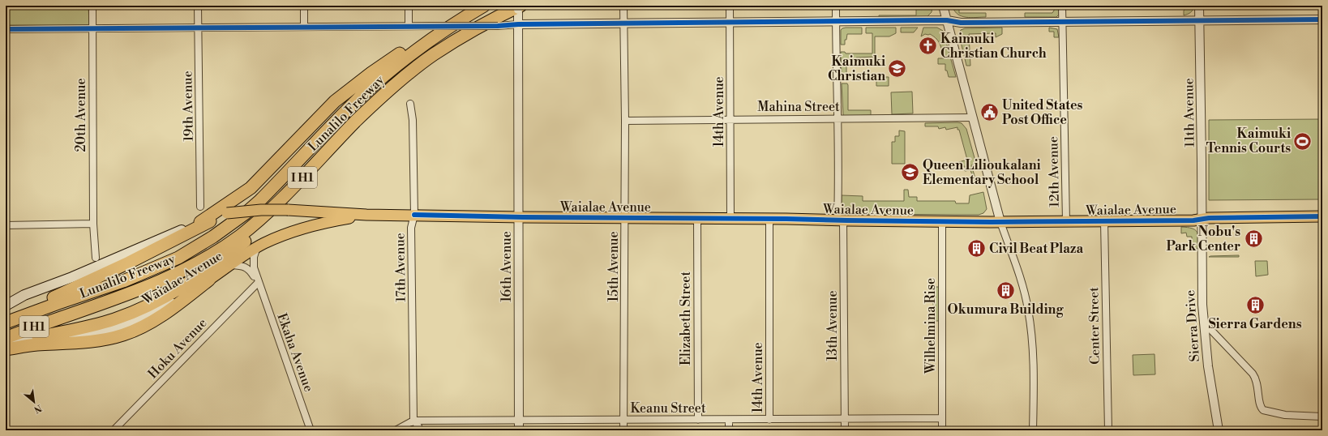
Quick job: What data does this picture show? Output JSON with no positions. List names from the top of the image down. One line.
{"streets":{"highway":["Lunalilo Freeway","I H1"],"main road":["Waialae Avenue"],"street":["19th Avenue","Mahina Street","14th Avenue","11th Avenue","20th Avenue","12th Avenue","16th Avenue","15th Avenue","17th Avenue","Elizabeth Street","13th Avenue","Wilhelmina Rise","Center Street","Sierra Drive","Hoku Avenue","Ekaha Avenue","Keanu Street"]},"crossings":[["Mahina Street","14th Avenue"],["Mahina Street","15th Avenue"],["Mahina Street","13th Avenue"],["14th Avenue","Waialae Avenue"],["14th Avenue","Keanu Street"],["11th Avenue","Waialae Avenue"],["11th Avenue","Sierra Drive"],["Lunalilo Freeway","16th Avenue"],["12th Avenue","Waialae Avenue"],["Waialae Avenue","16th Avenue"],["Waialae Avenue","15th Avenue"],["Waialae Avenue","17th Avenue"],["Waialae Avenue","Elizabeth Street"],["Waialae Avenue","13th Avenue"],["Waialae Avenue","Wilhelmina Rise"],["Waialae Avenue","Center Street"],["Waialae Avenue","Sierra Drive"],["Waialae Avenue","Ekaha Avenue"],["16th Avenue","Keanu Street"],["15th Avenue","Keanu Street"],["17th Avenue","Keanu Street"],["Elizabeth Street","Keanu Street"],["13th Avenue","Keanu Street"],["Wilhelmina Rise","Keanu Street"],["Hoku Avenue","Ekaha Avenue"]],"places":{"church":["Kaimuki Christian Church"],"school or university":["Kaimuki Christian","Queen Lilioukalani Elementary School"],"public building":["United States Post Office"],"sports":["Kaimuki Tennis Courts"],"building":["Nobu's Park Center","Civil Beat Plaza","Okumura Building","Sierra Gardens"]},"north":"bottom right"}
